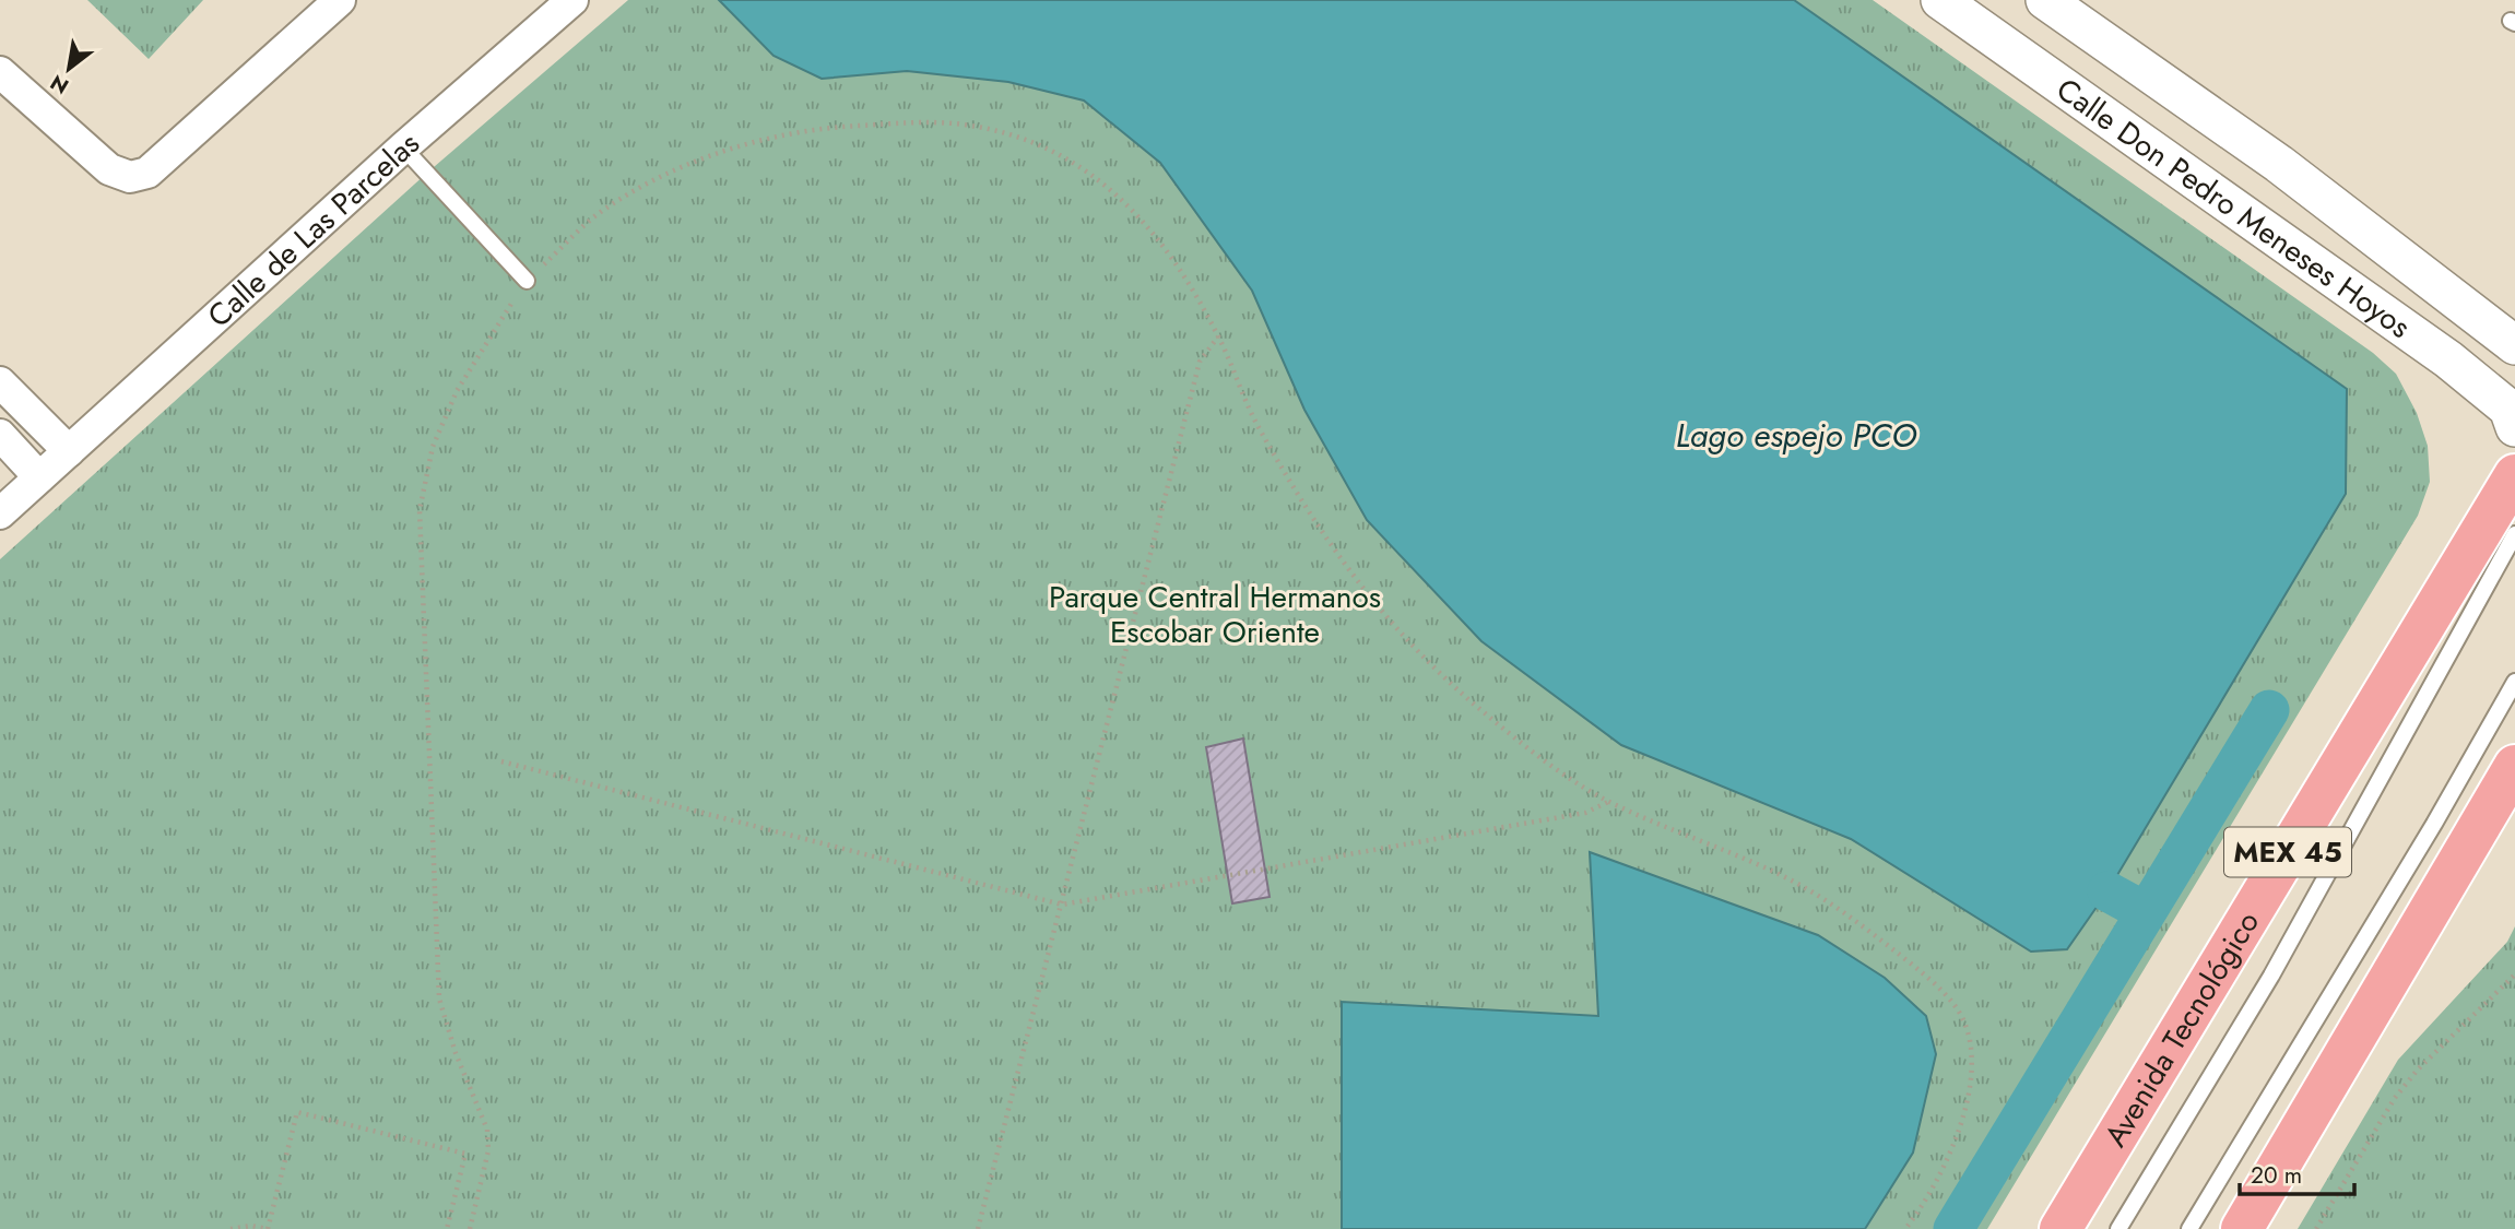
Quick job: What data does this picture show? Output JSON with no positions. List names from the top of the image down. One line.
{"streets":{"main road":["MEX 45","Avenida Tecnológico"],"street":["Calle Don Pedro Meneses Hoyos","Calle de Las Parcelas"]},"water":["Lago espejo PCO"],"parks":["Parque Central Hermanos Escobar Oriente"],"scale_bar":"20 m","north":"bottom left"}
